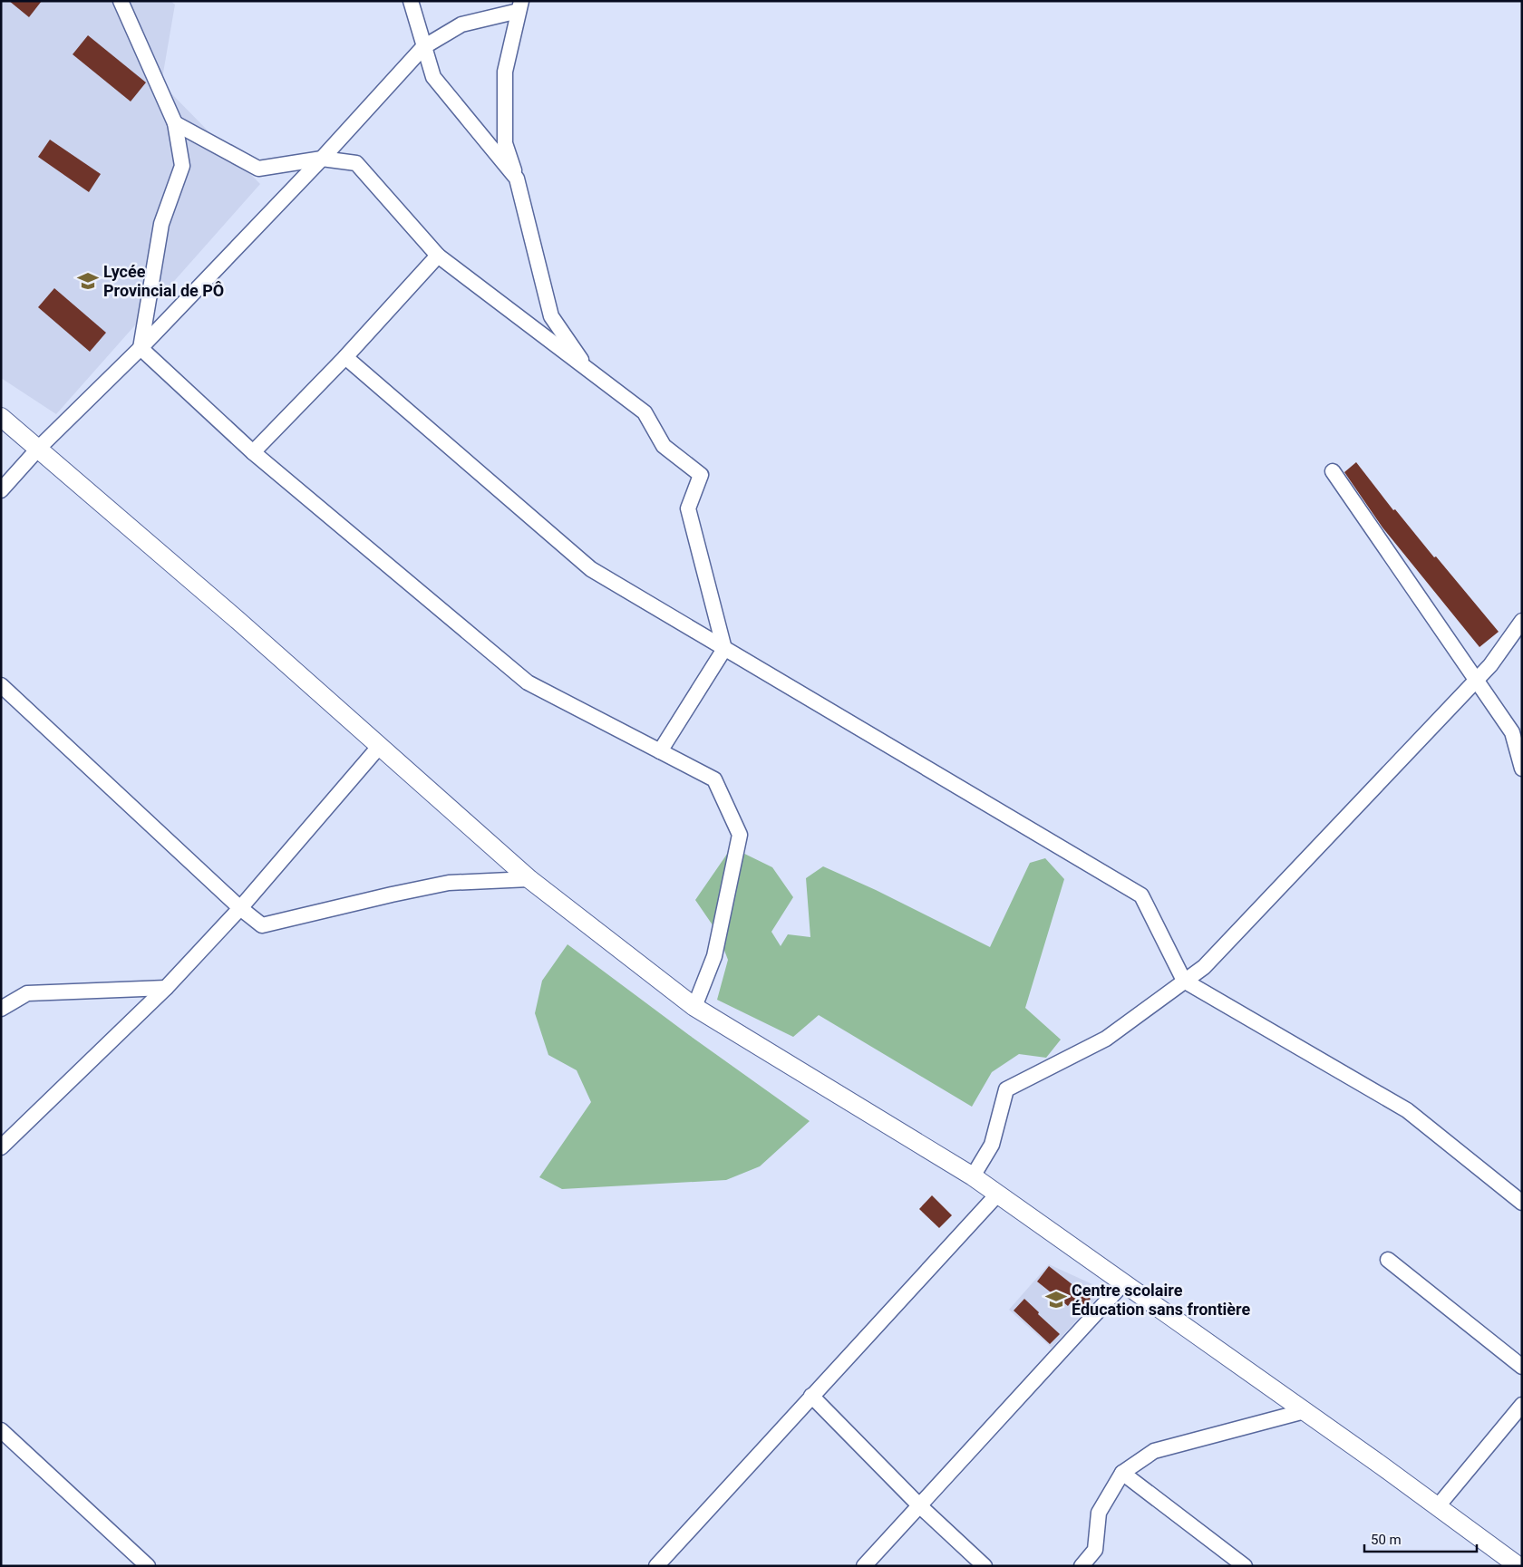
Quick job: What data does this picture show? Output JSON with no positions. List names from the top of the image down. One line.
{"places":{"school or university":["Lycée Provincial de PÔ","Centre scolaire Éducation sans frontière"]},"scale_bar":"50 m"}
